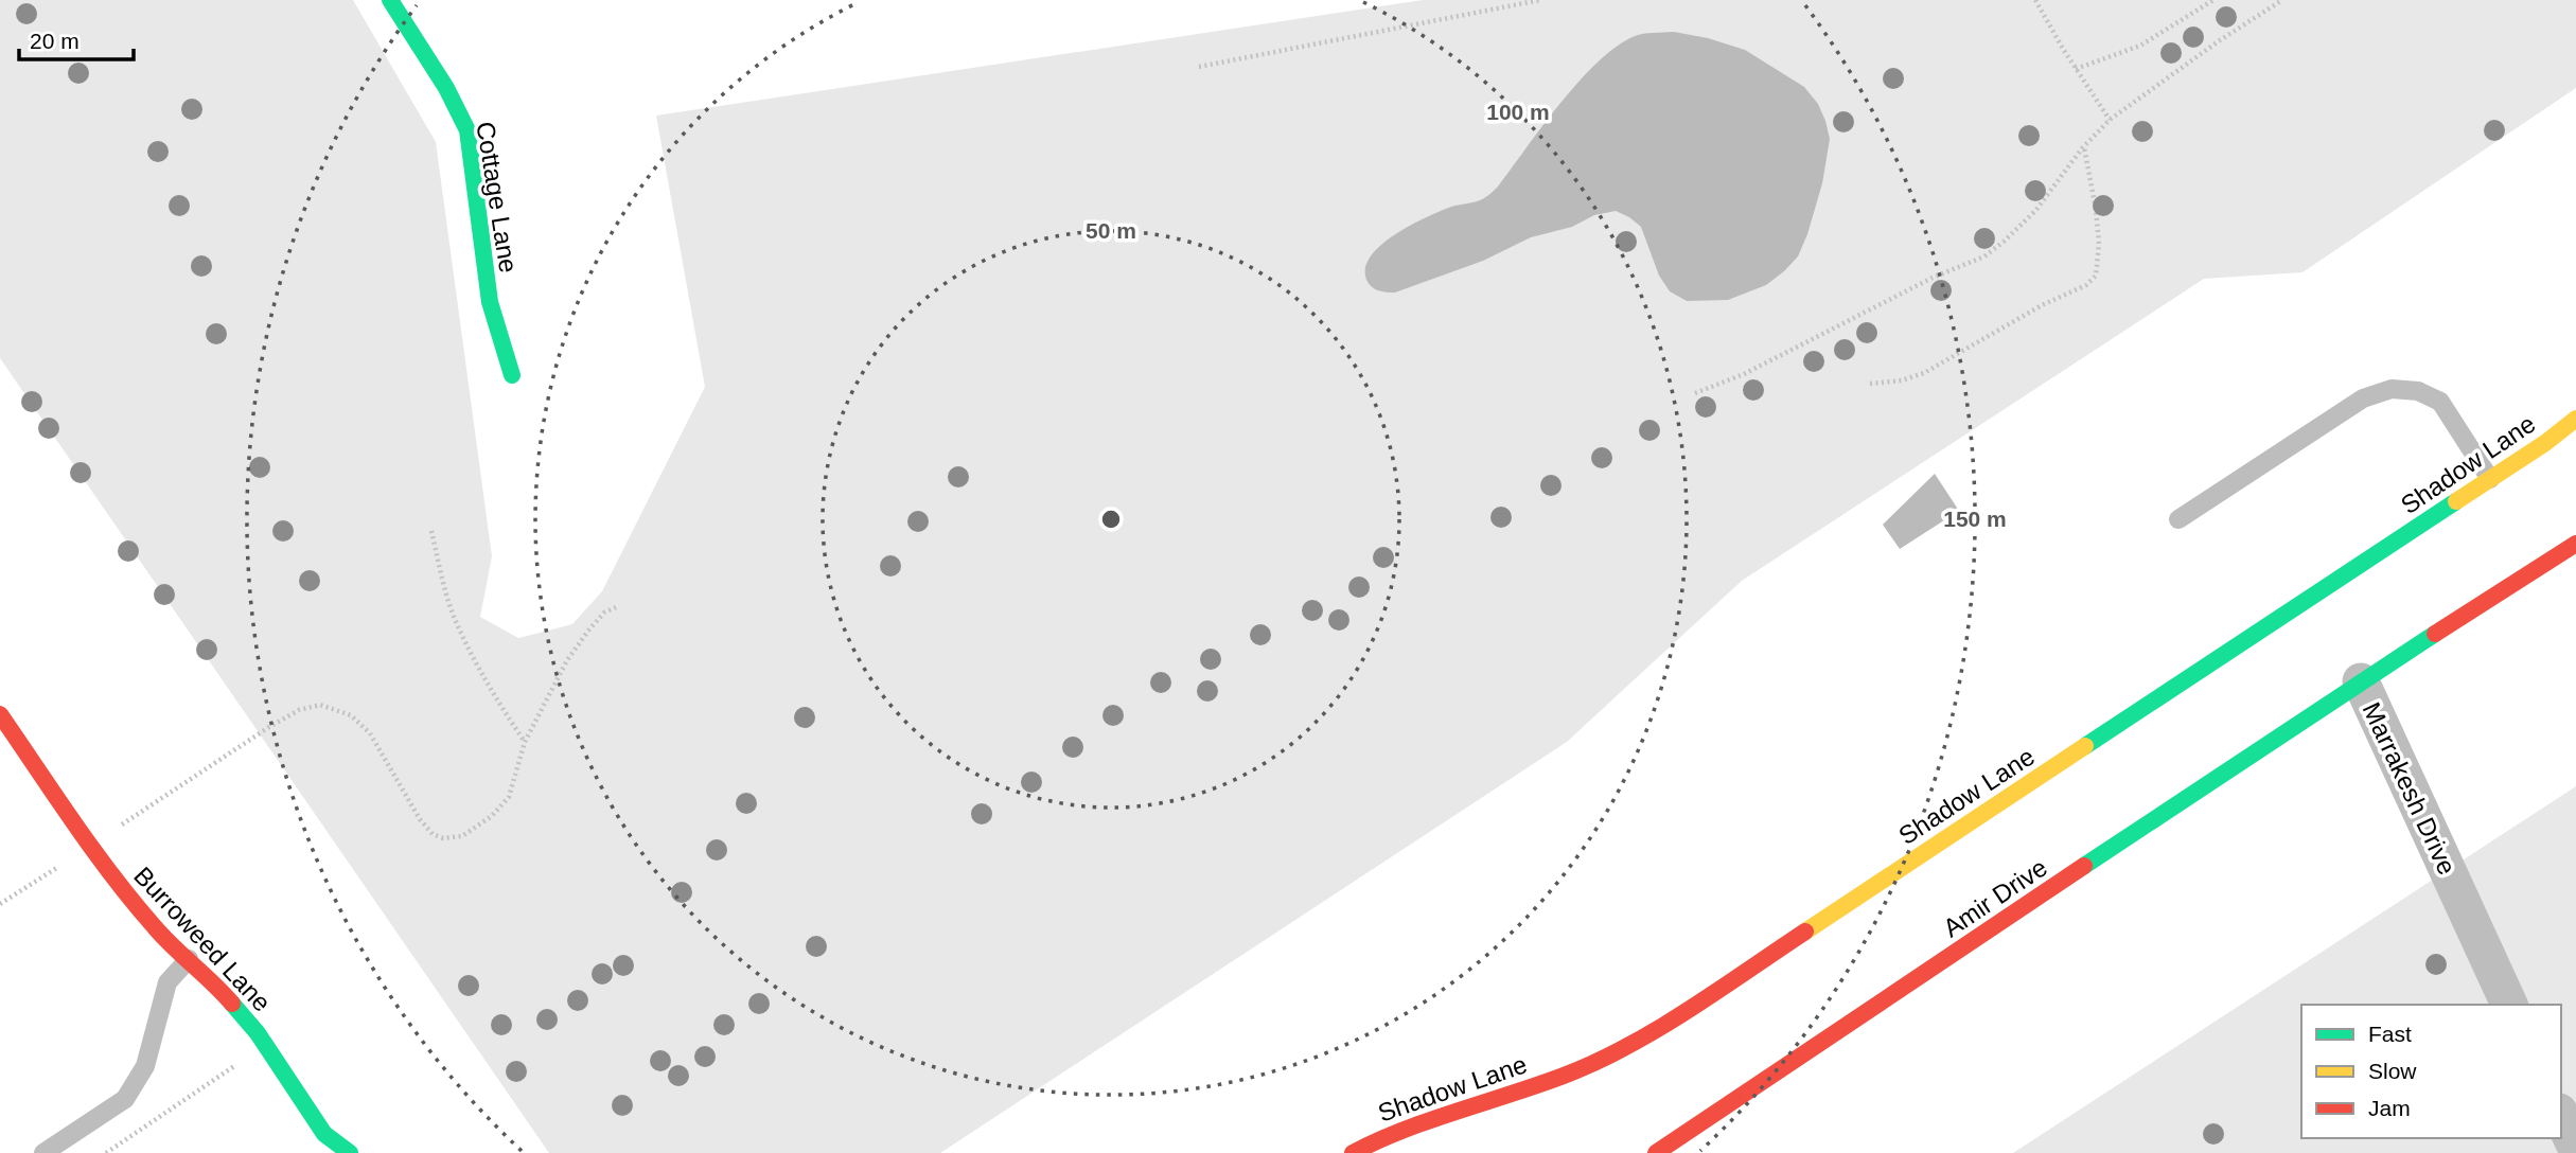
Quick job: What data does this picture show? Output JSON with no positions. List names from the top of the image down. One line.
{"streets":{"street":["Cottage Lane","Shadow Lane","Marrakesh Drive","Amir Drive","Burroweed Lane"]},"crossings":[["Marrakesh Drive","Amir Drive"]],"legend":["Fast","Slow","Jam"],"scale_bar":"20 m","rings":["100 m","50 m","150 m"]}
